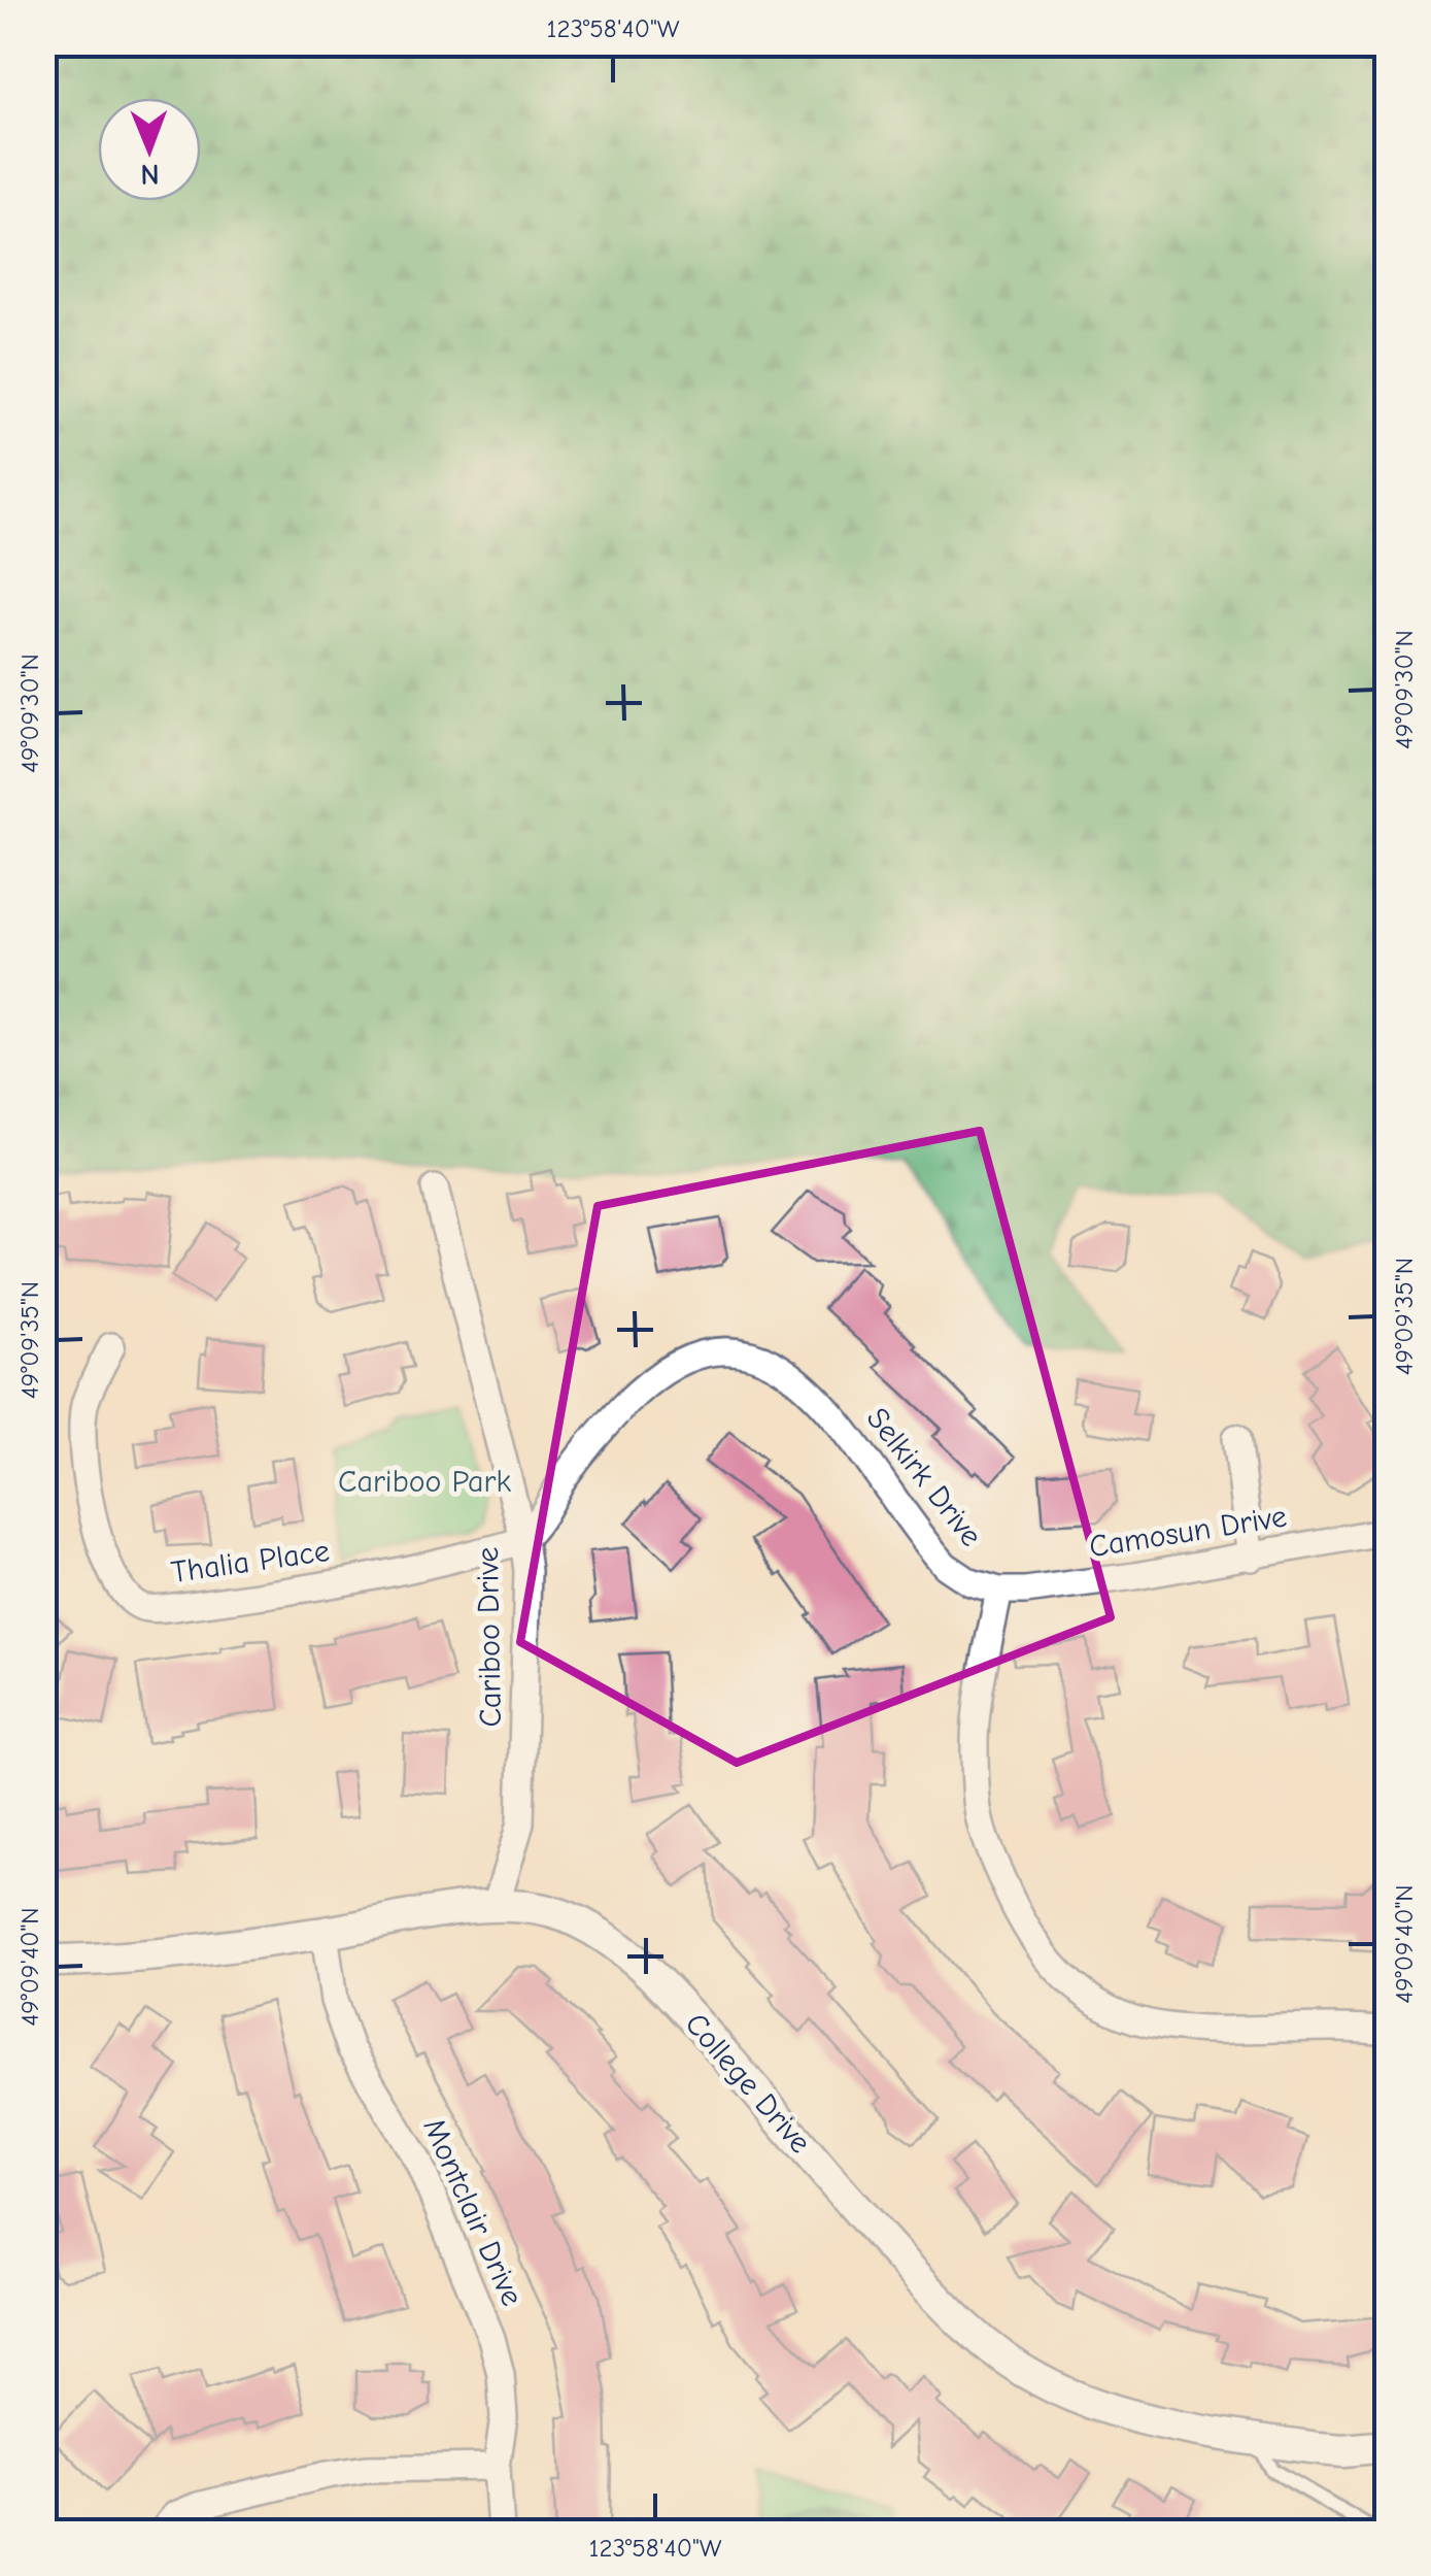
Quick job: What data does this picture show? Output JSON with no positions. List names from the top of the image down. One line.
{"streets":{"street":["Selkirk Drive","Camosun Drive","Thalia Place","Cariboo Drive","College Drive","Montclair Drive"]},"crossings":[["Selkirk Drive","Camosun Drive"],["Selkirk Drive","Thalia Place"],["Selkirk Drive","Cariboo Drive"],["Thalia Place","Cariboo Drive"],["Cariboo Drive","College Drive"],["College Drive","Montclair Drive"]],"parks":["Cariboo Park"],"north":"bottom","coordinates":["123°58'40\"W","49°09'30\"N","49°09'35\"N","49°09'40\"N"]}
